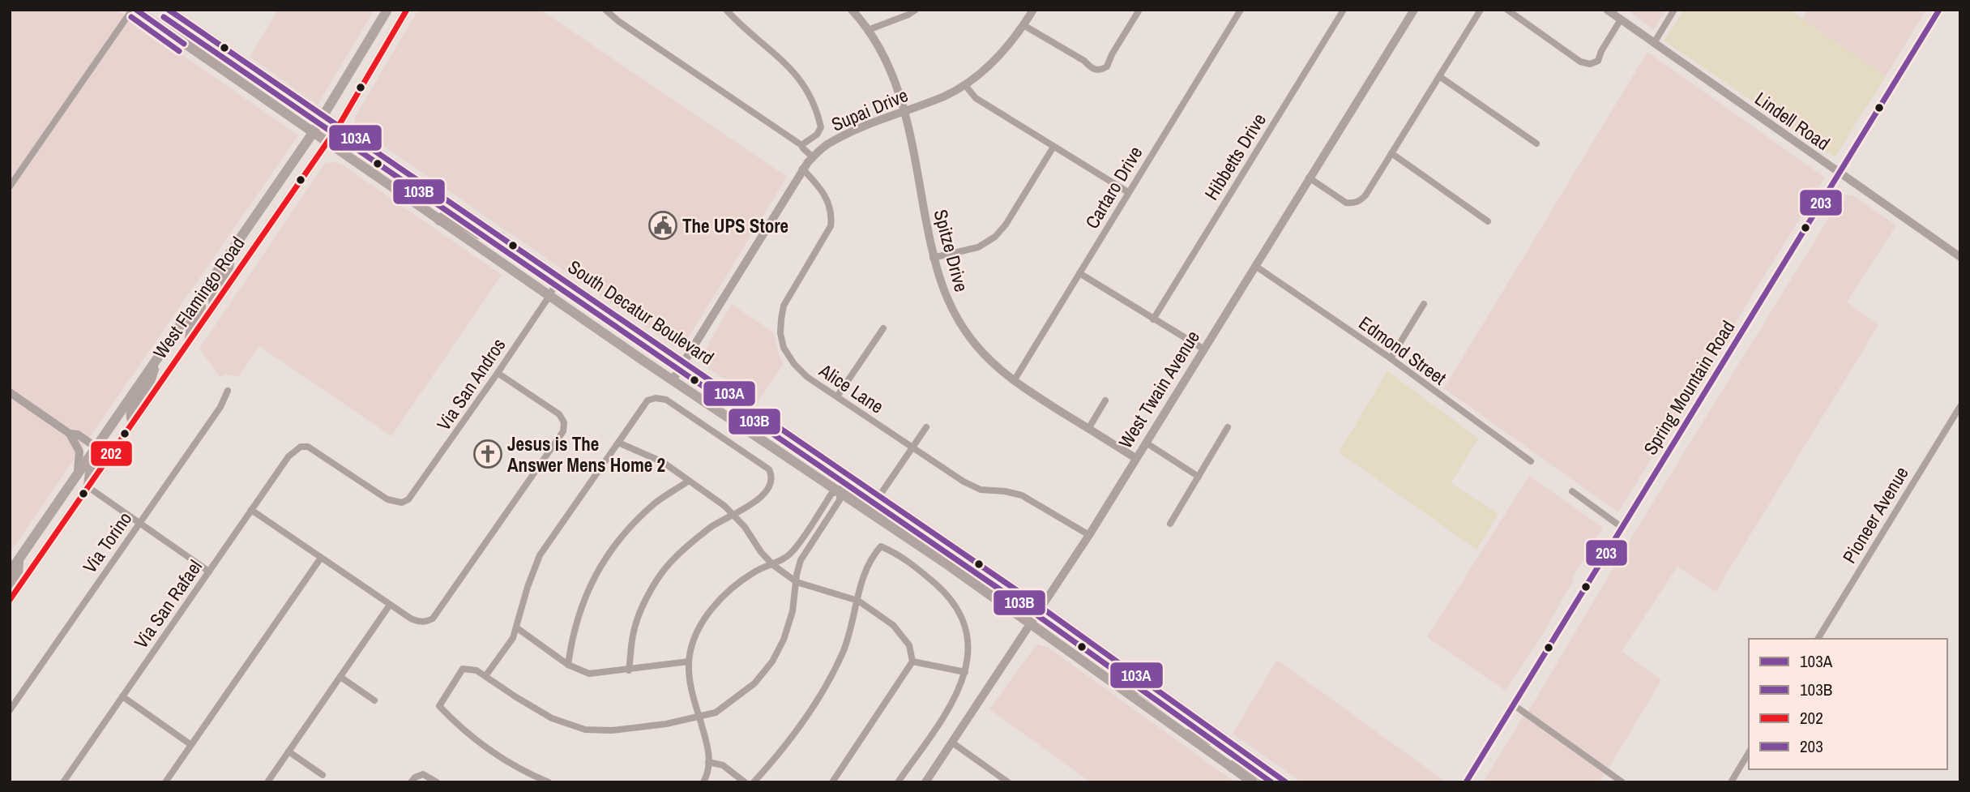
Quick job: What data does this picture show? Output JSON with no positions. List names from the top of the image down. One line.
{"streets":{"main road":["West Flamingo Road","South Decatur Boulevard","Spring Mountain Road","West Twain Avenue"],"street":["Supai Drive","Lindell Road","Hibbetts Drive","Cartaro Drive","Spitze Drive","Edmond Street","Via San Andros","Alice Lane","Pioneer Avenue","Via Torino","Via San Rafael"]},"crossings":[["Supai Drive","Spitze Drive"],["Supai Drive","South Decatur Boulevard"],["Supai Drive","Alice Lane"],["Lindell Road","Spring Mountain Road"],["Cartaro Drive","Spitze Drive"],["Spitze Drive","West Twain Avenue"],["West Flamingo Road","South Decatur Boulevard"],["South Decatur Boulevard","Via San Andros"],["South Decatur Boulevard","West Twain Avenue"],["Edmond Street","West Twain Avenue"],["Via San Andros","Via San Rafael"],["Alice Lane","West Twain Avenue"]],"places":{"public building":["The UPS Store"],"church":["Jesus is The Answer Mens Home 2"]},"lines":["transit line 103A","transit line 202","transit line 203","transit line 103B"],"legend":["103A","103B","202","203"]}
